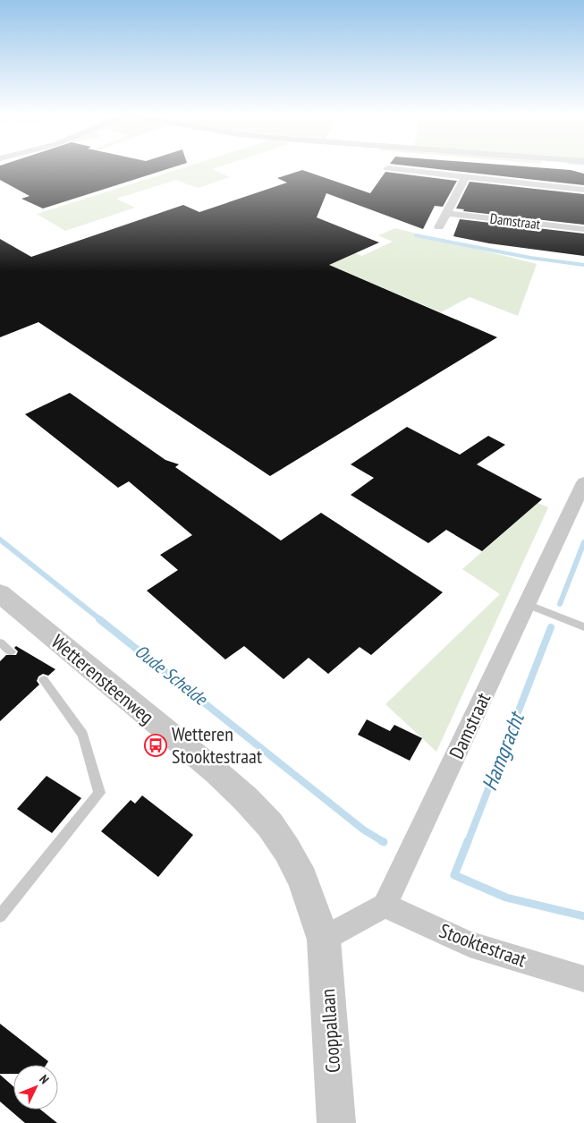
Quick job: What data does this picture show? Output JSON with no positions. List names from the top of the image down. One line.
{"streets":{"street":["Damstraat","Wetterensteenweg","Stooktestraat","Cooppallaan"]},"crossings":[["Damstraat","Stooktestraat"],["Wetterensteenweg","Cooppallaan"]],"water":["Oude Schelde","Hamgracht"],"places":{"bus stop":["Wetteren Stooktestraat"]},"north":"top right"}
